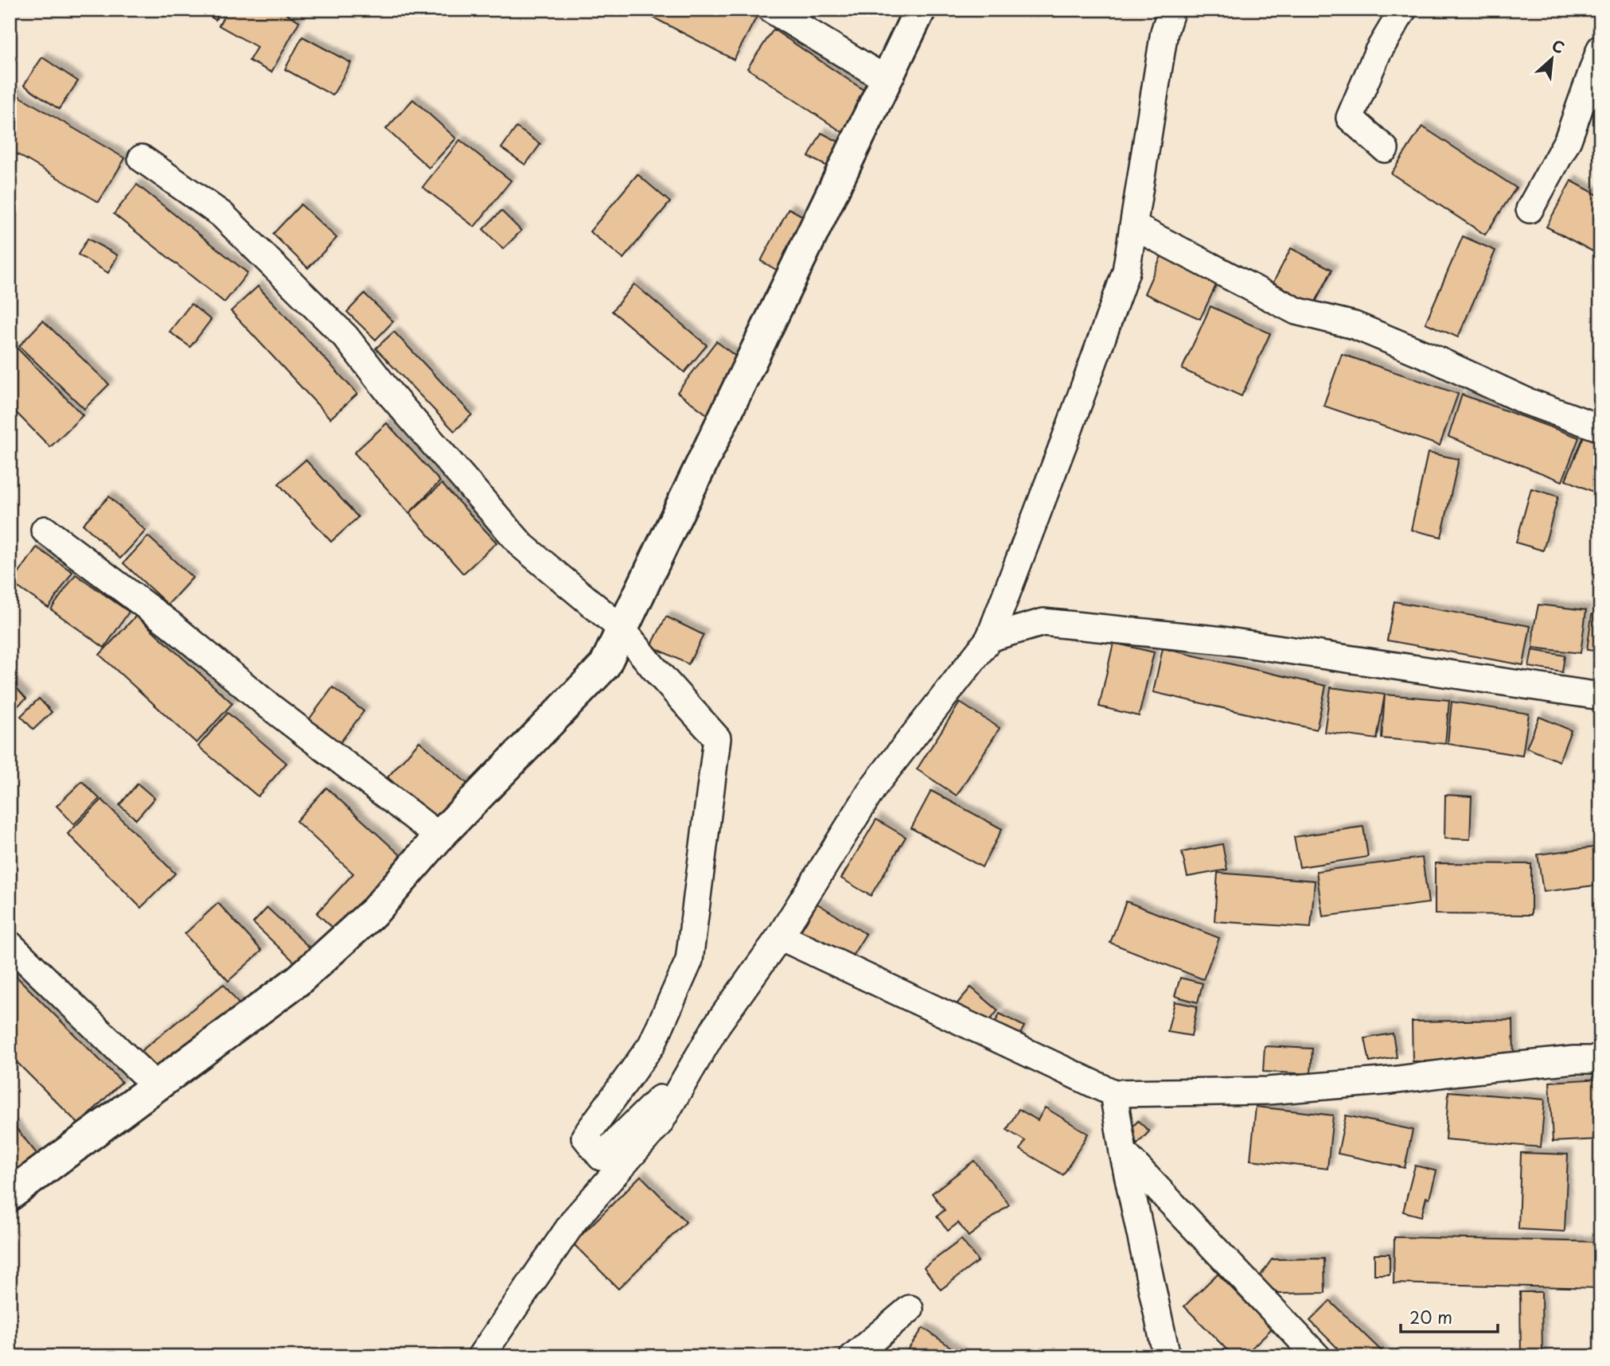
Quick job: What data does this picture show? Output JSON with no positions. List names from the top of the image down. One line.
{"scale_bar":"20 m","north":"top right"}
